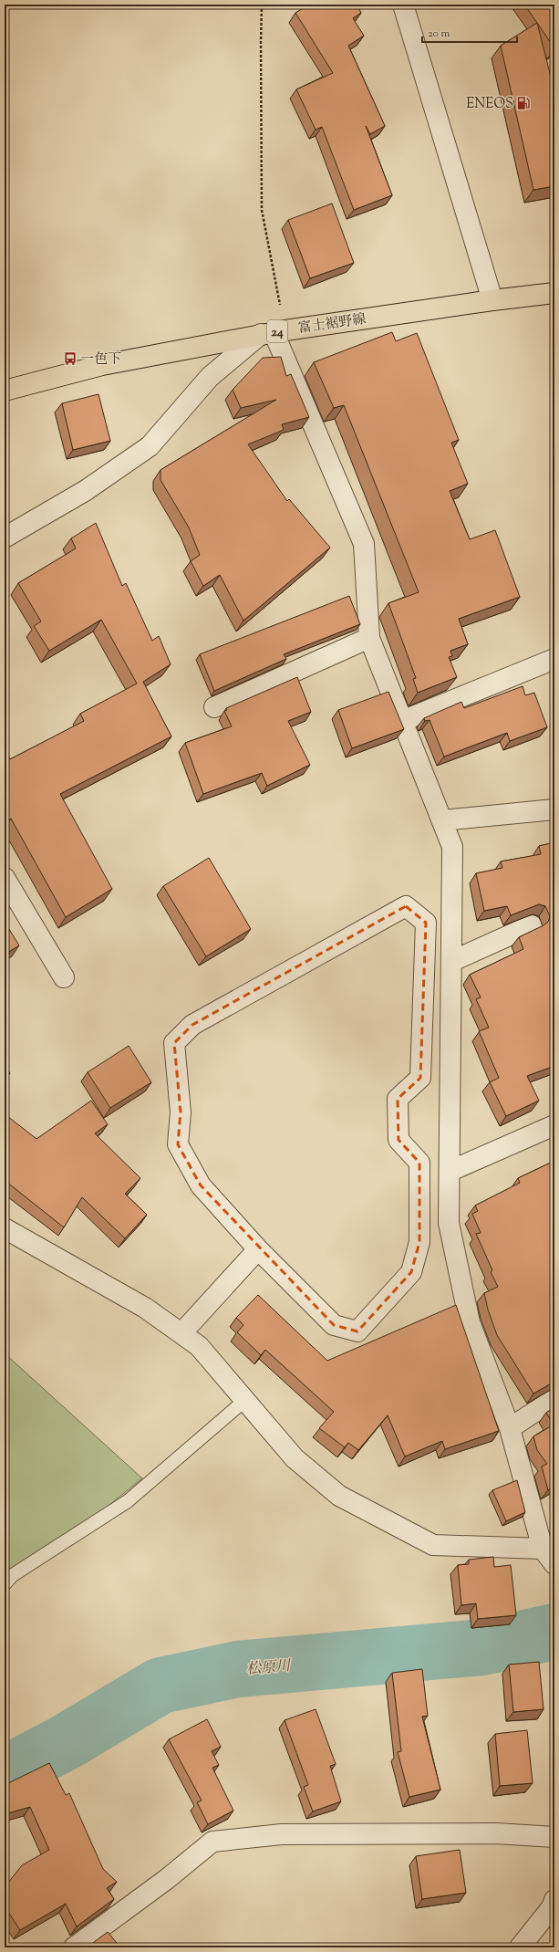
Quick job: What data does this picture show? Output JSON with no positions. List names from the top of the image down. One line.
{"streets":{"main road":["富士裾野線","24"]},"water":["松原川"],"places":{"fuel station":["ENEOS"],"bus stop":["一色下"]},"scale_bar":"20 m"}
